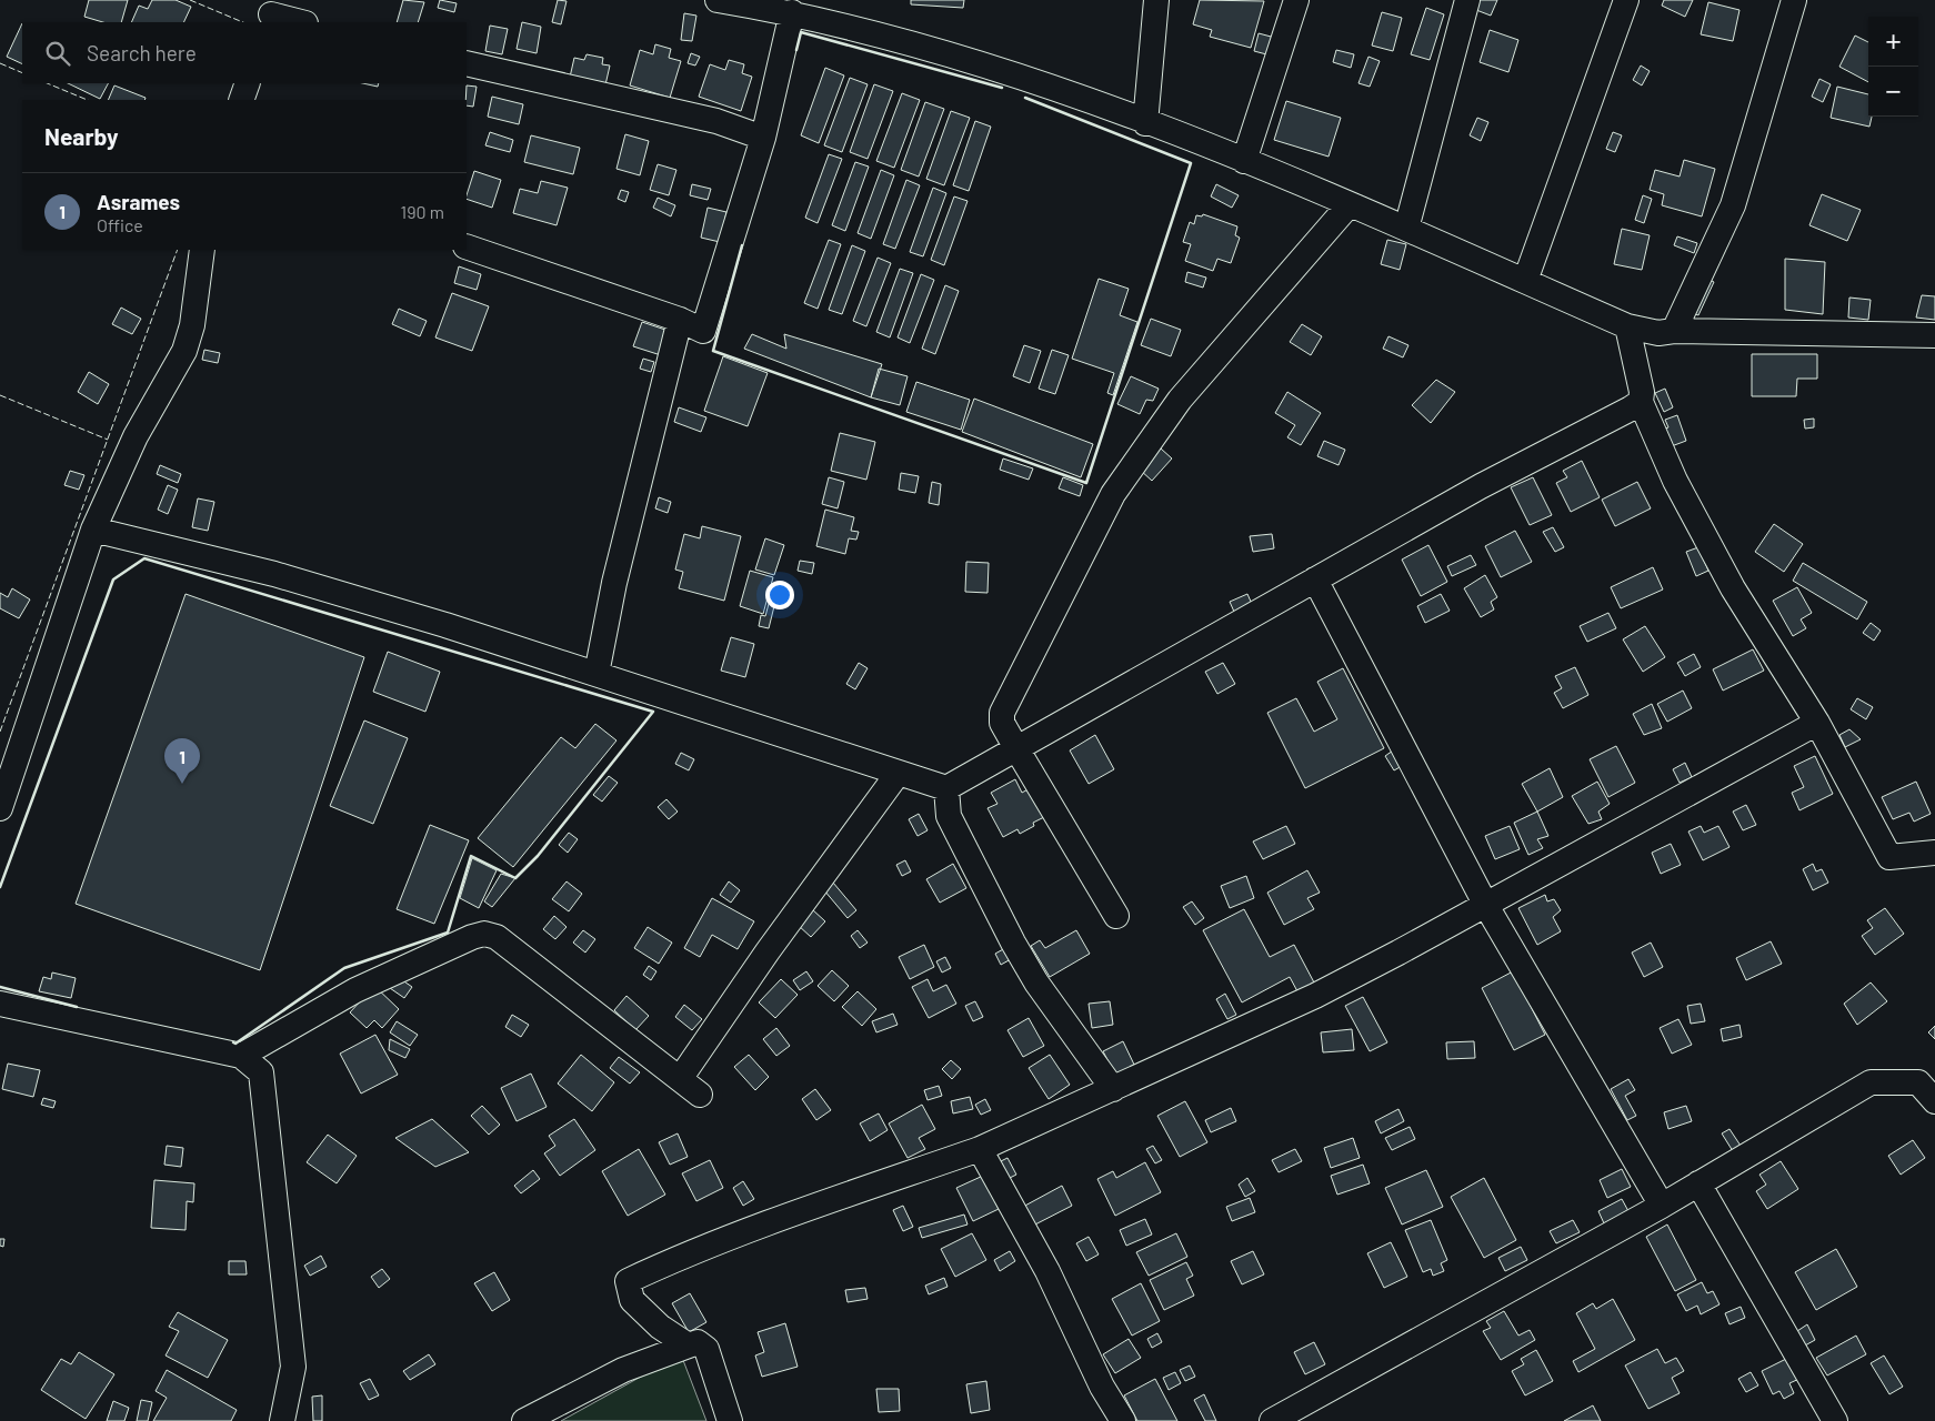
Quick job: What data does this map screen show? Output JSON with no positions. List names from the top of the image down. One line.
{"page":{"map_buttons":["+","−"],"search":"Search here","heading":"Nearby","list":[{"mark":"1","name":"Asrames","note":"Office","value":"190 m"}],"pins":"1"}}
